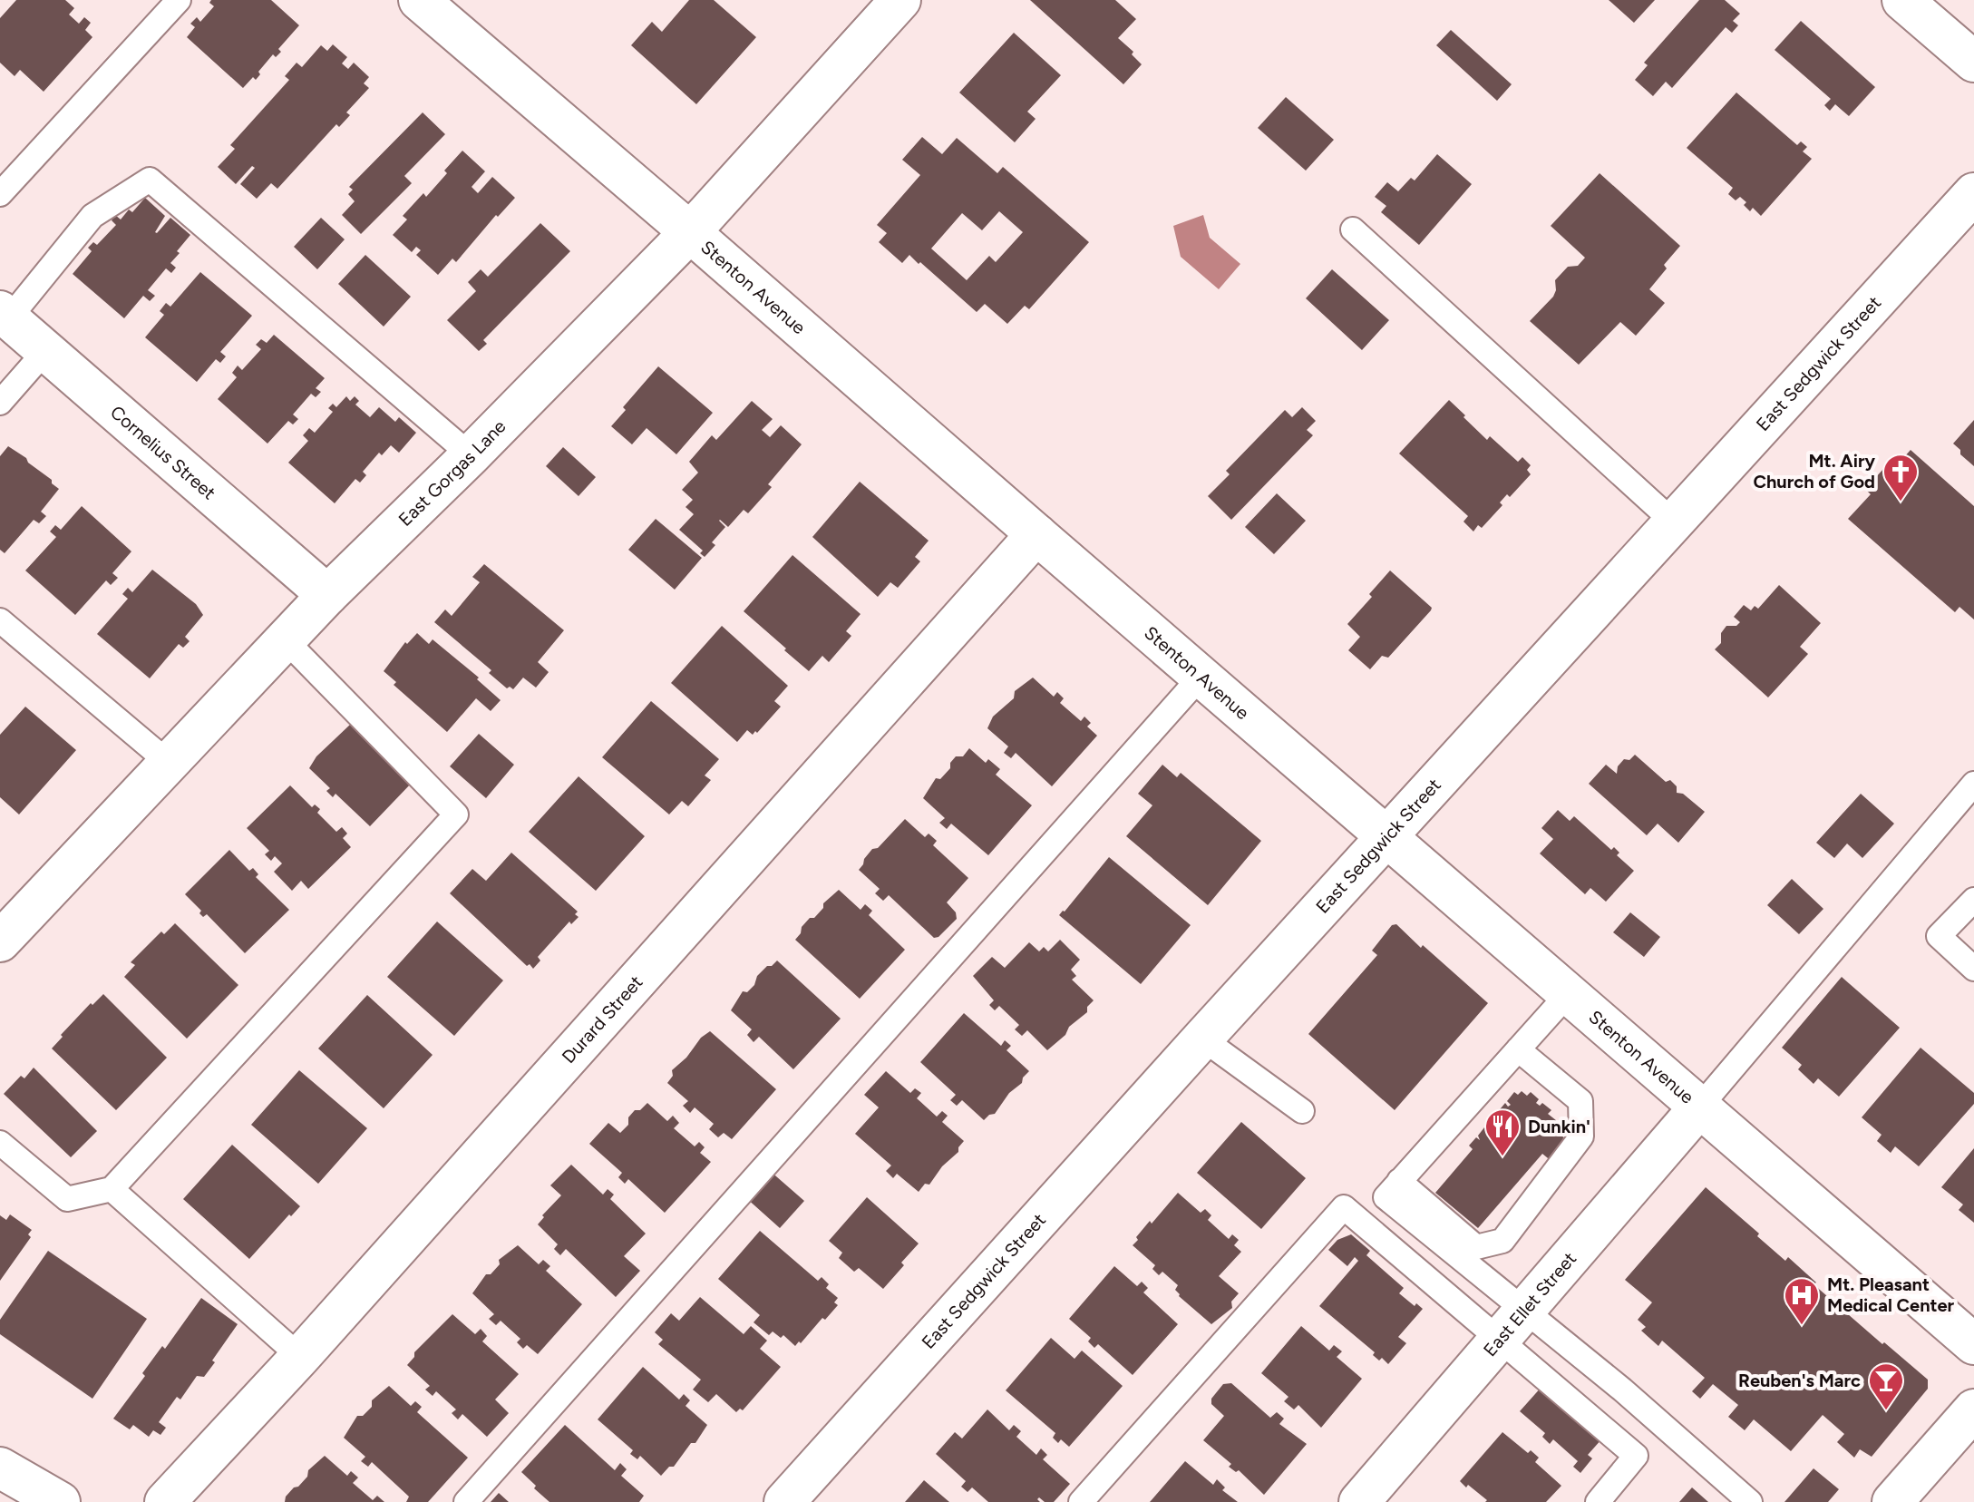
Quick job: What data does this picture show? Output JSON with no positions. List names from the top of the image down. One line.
{"streets":{"street":["Stenton Avenue","East Sedgwick Street","Cornelius Street","East Gorgas Lane","Durard Street","East Ellet Street"]},"crossings":[["Stenton Avenue","East Sedgwick Street"],["Stenton Avenue","East Gorgas Lane"],["Stenton Avenue","Durard Street"],["Stenton Avenue","East Ellet Street"],["Cornelius Street","East Gorgas Lane"]],"places":{"church":["Mt. Airy Church of God"],"restaurant":["Dunkin'"],"hospital":["Mt. Pleasant Medical Center"],"bar":["Reuben's Marc"]}}
